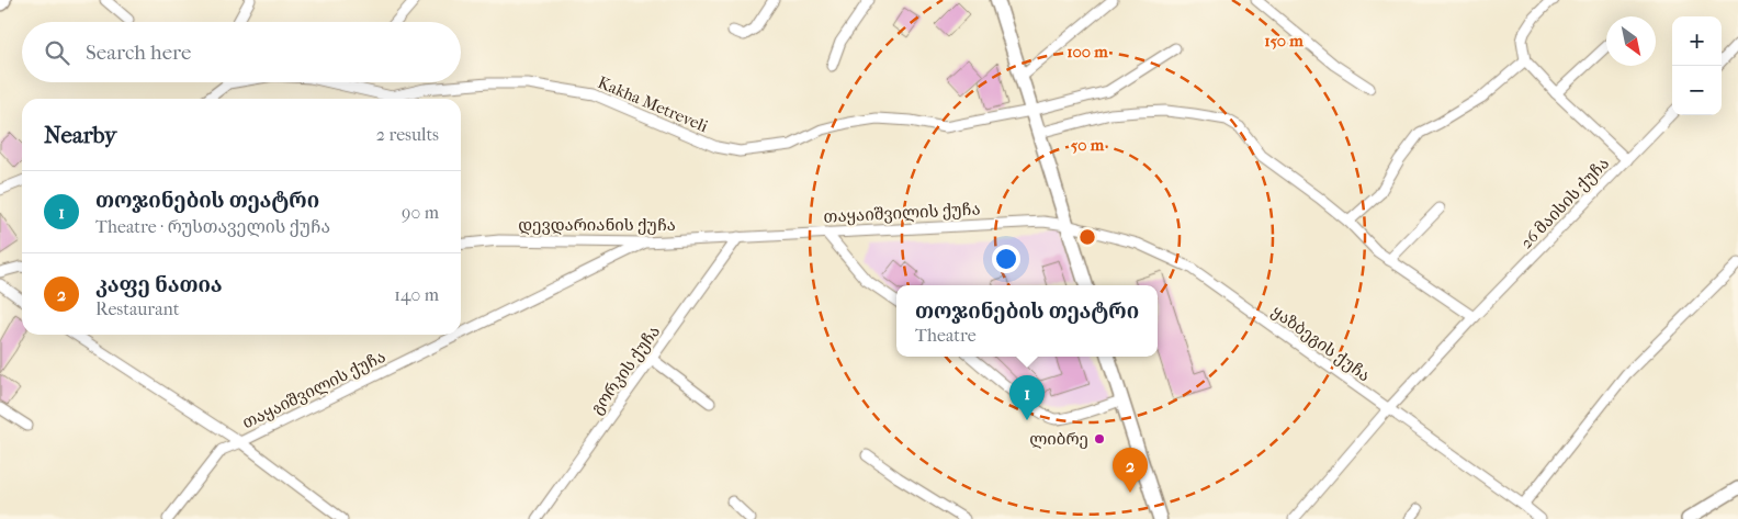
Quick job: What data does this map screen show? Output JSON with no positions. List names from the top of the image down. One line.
{"streets":{"street":["Kakha Metreveli","26 მაისის ქუჩა","თაყაიშვილის ქუჩა","დევდარიანის ქუჩა","ყაზბეგის ქუჩა","გორკის ქუჩა"]},"crossings":[["26 მაისის ქუჩა","ყაზბეგის ქუჩა"],["თაყაიშვილის ქუჩა","დევდარიანის ქუჩა"],["თაყაიშვილის ქუჩა","ყაზბეგის ქუჩა"],["თაყაიშვილის ქუჩა","გორკის ქუჩა"],["დევდარიანის ქუჩა","გორკის ქუჩა"]],"places":["ლიბრე"],"north":"bottom right","page":{"map_buttons":["+","−"],"search":"Search here","heading":["Nearby","2 results"],"list":[{"mark":"1","name":"თოჯინების თეატრი","note":"Theatre · რუსთაველის ქუჩა","value":"90 m"},{"mark":"2","name":"კაფე ნათია","note":"Restaurant","value":"140 m"}],"popup":["თოჯინების თეატრი","Theatre"],"pins":["1","2"]},"rings":["150 m","100 m","50 m"]}
